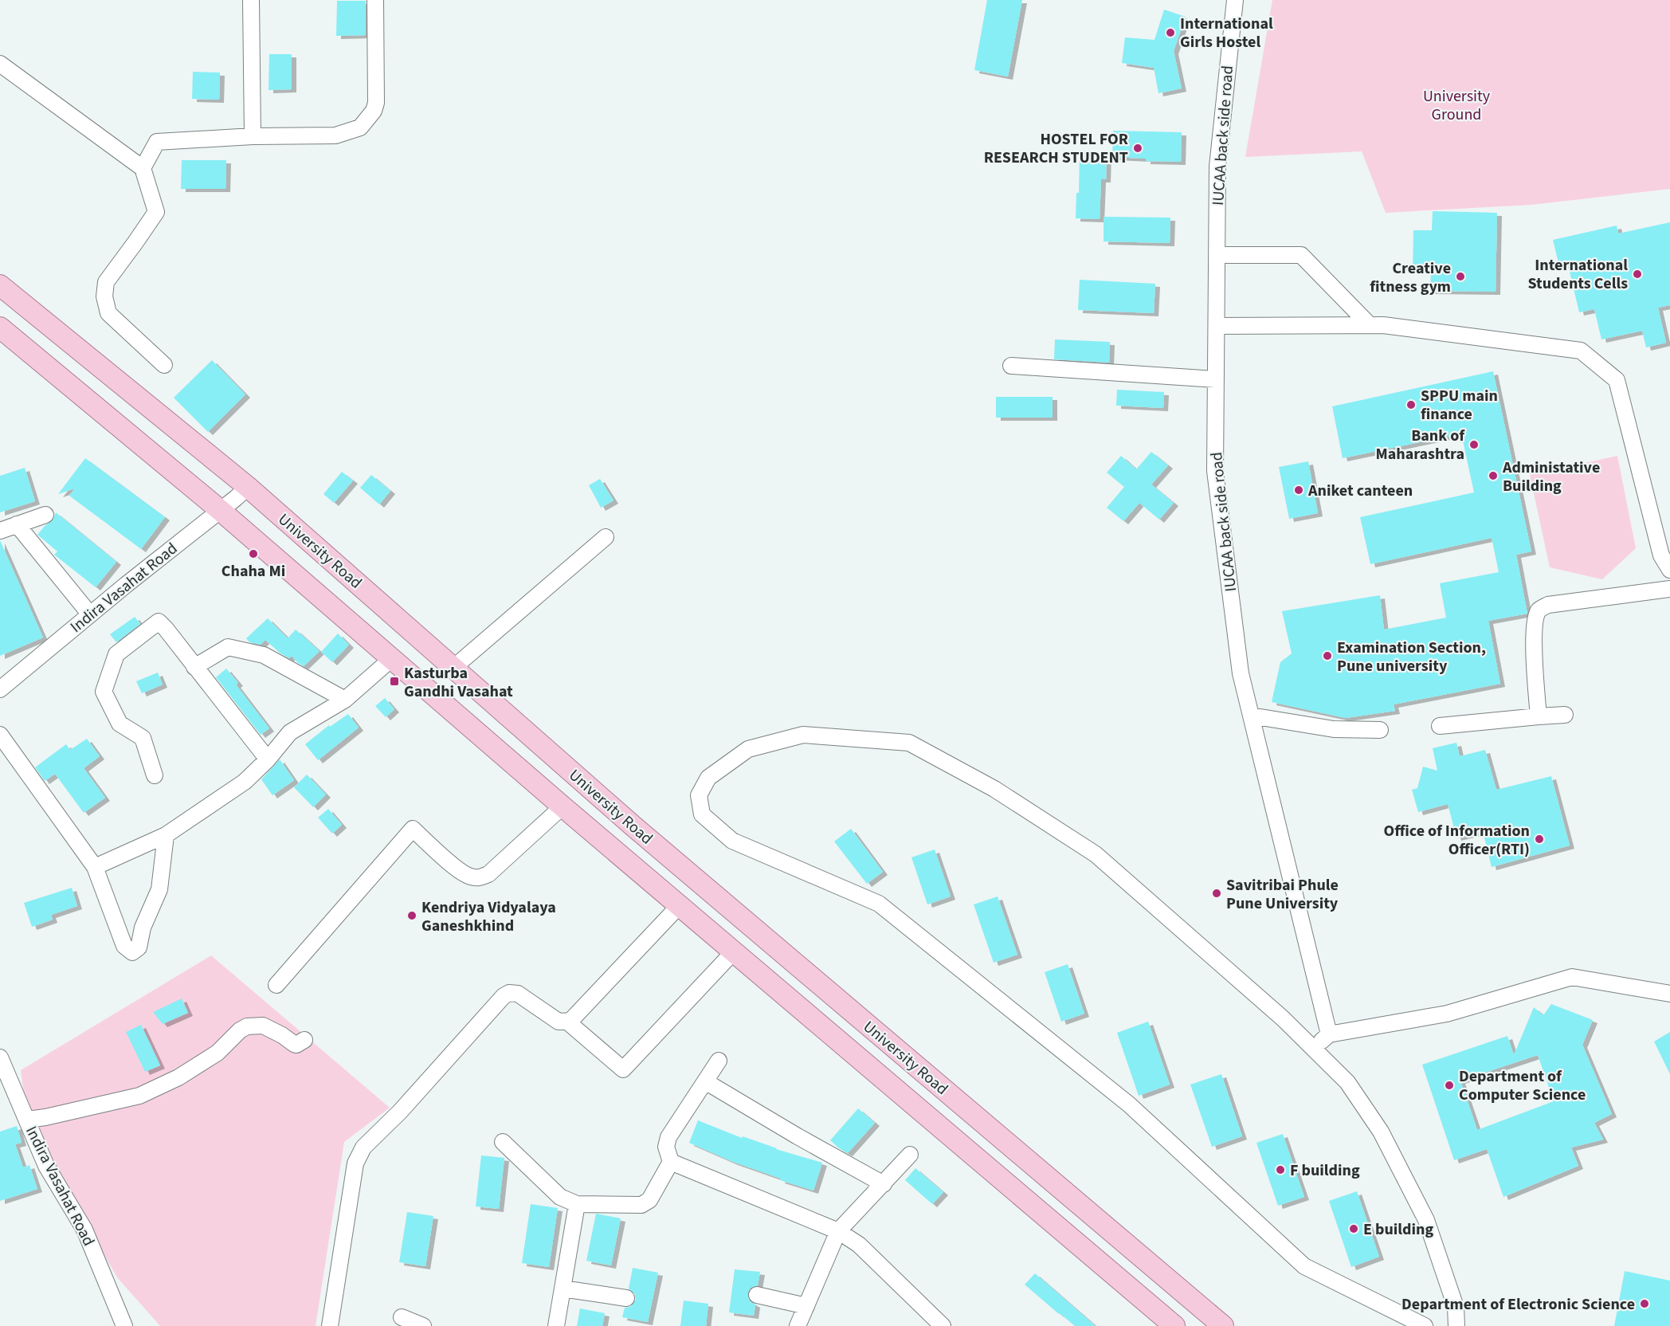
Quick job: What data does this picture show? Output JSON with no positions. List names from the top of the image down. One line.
{"streets":{"main road":["University Road"],"street":["IUCAA back side road","Indira Vasahat Road"]},"crossings":[["University Road","Indira Vasahat Road"]],"parks":["University Ground"],"places":{"other":["International Girls Hostel","HOSTEL FOR RESEARCH STUDENT","International Students Cells","Creative fitness gym","SPPU main finance","Bank of Maharashtra","Administative Building","Aniket canteen","Chaha Mi","Examination Section, Pune university","Office of Information Officer(RTI)","Savitribai Phule Pune University","Kendriya Vidyalaya Ganeshkhind","Department of Computer Science","F building","E building","Department of Electronic Science"],"transit":["Kasturba Gandhi Vasahat"]}}
